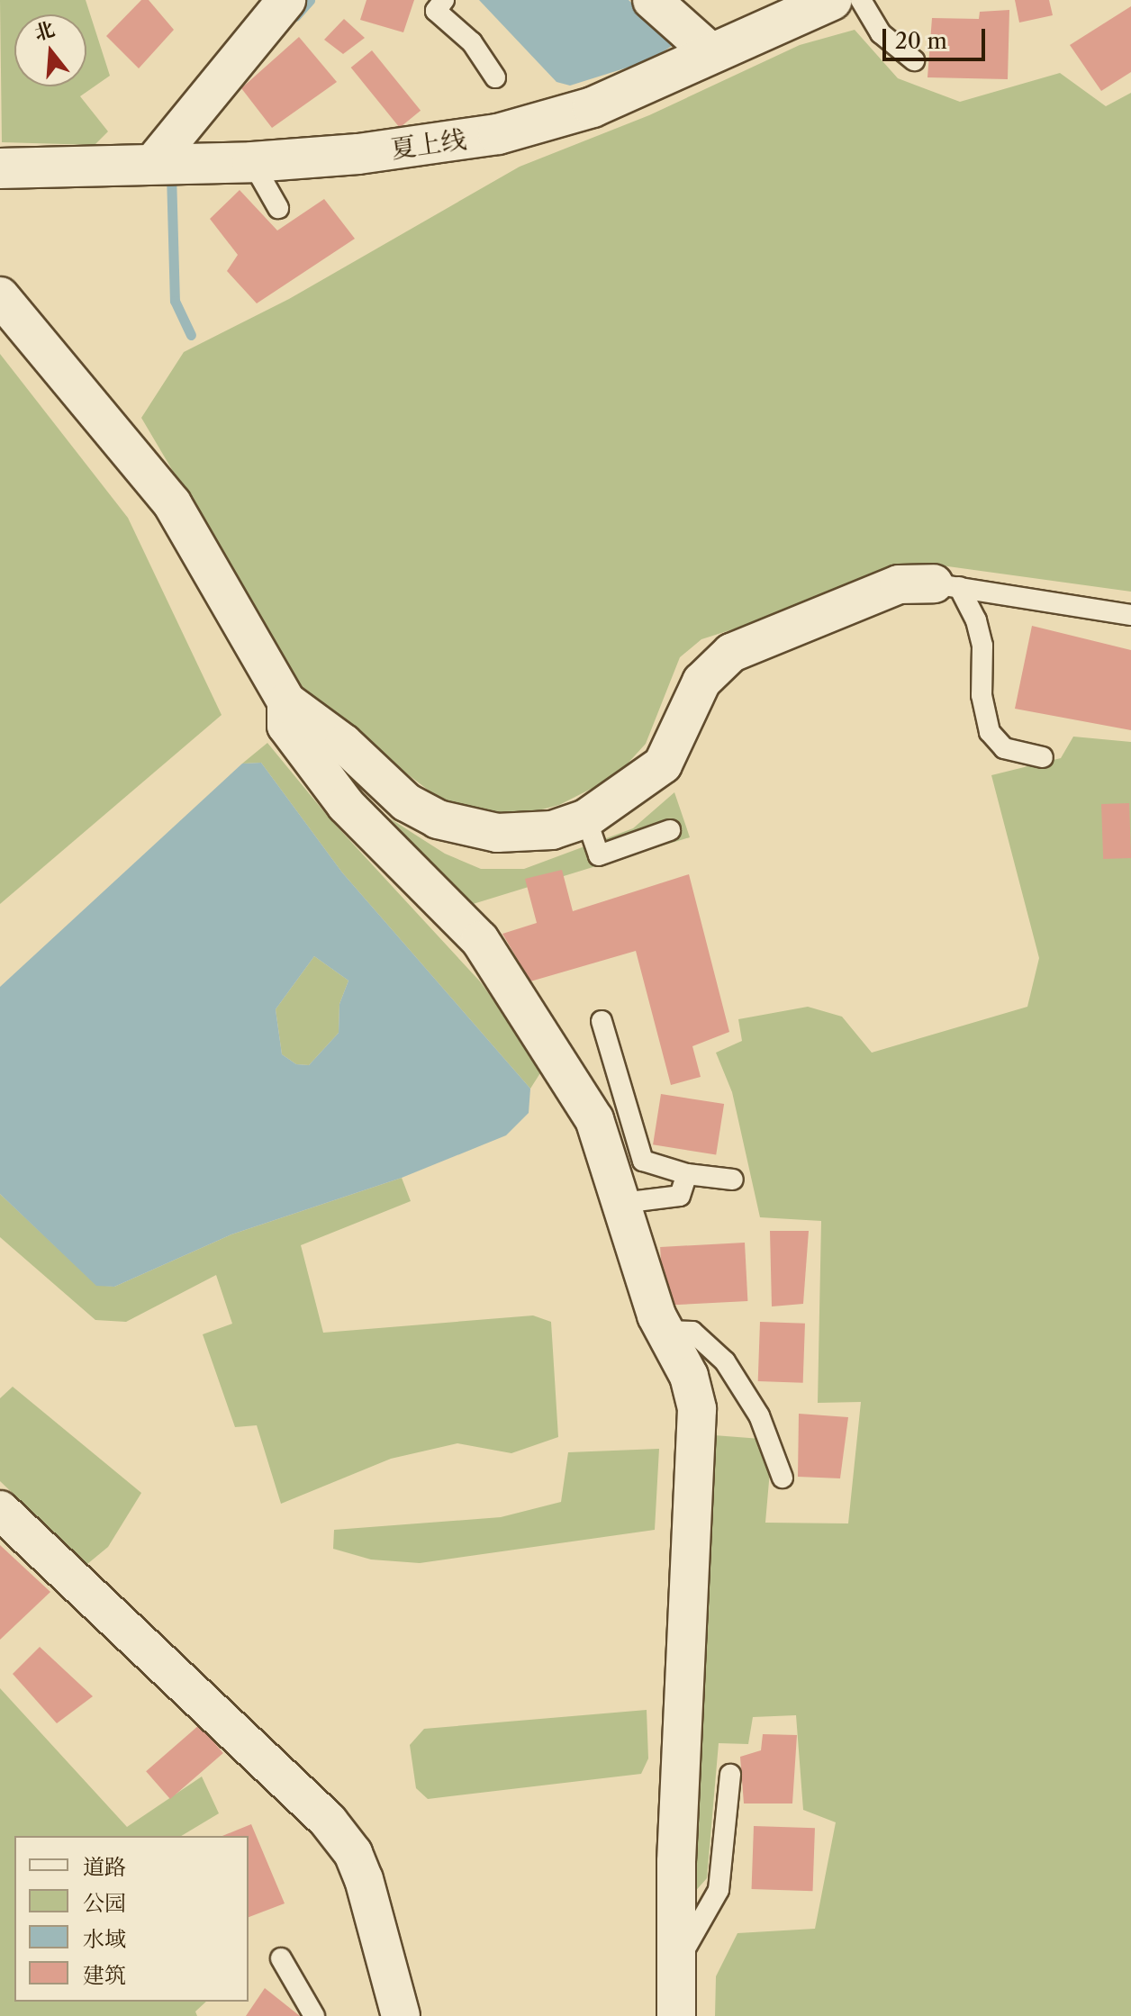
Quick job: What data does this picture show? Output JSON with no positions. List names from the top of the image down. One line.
{"streets":{"street":["夏上线"]},"legend":["道路","公园","水域","建筑"],"scale_bar":"20 m","north":"top"}
